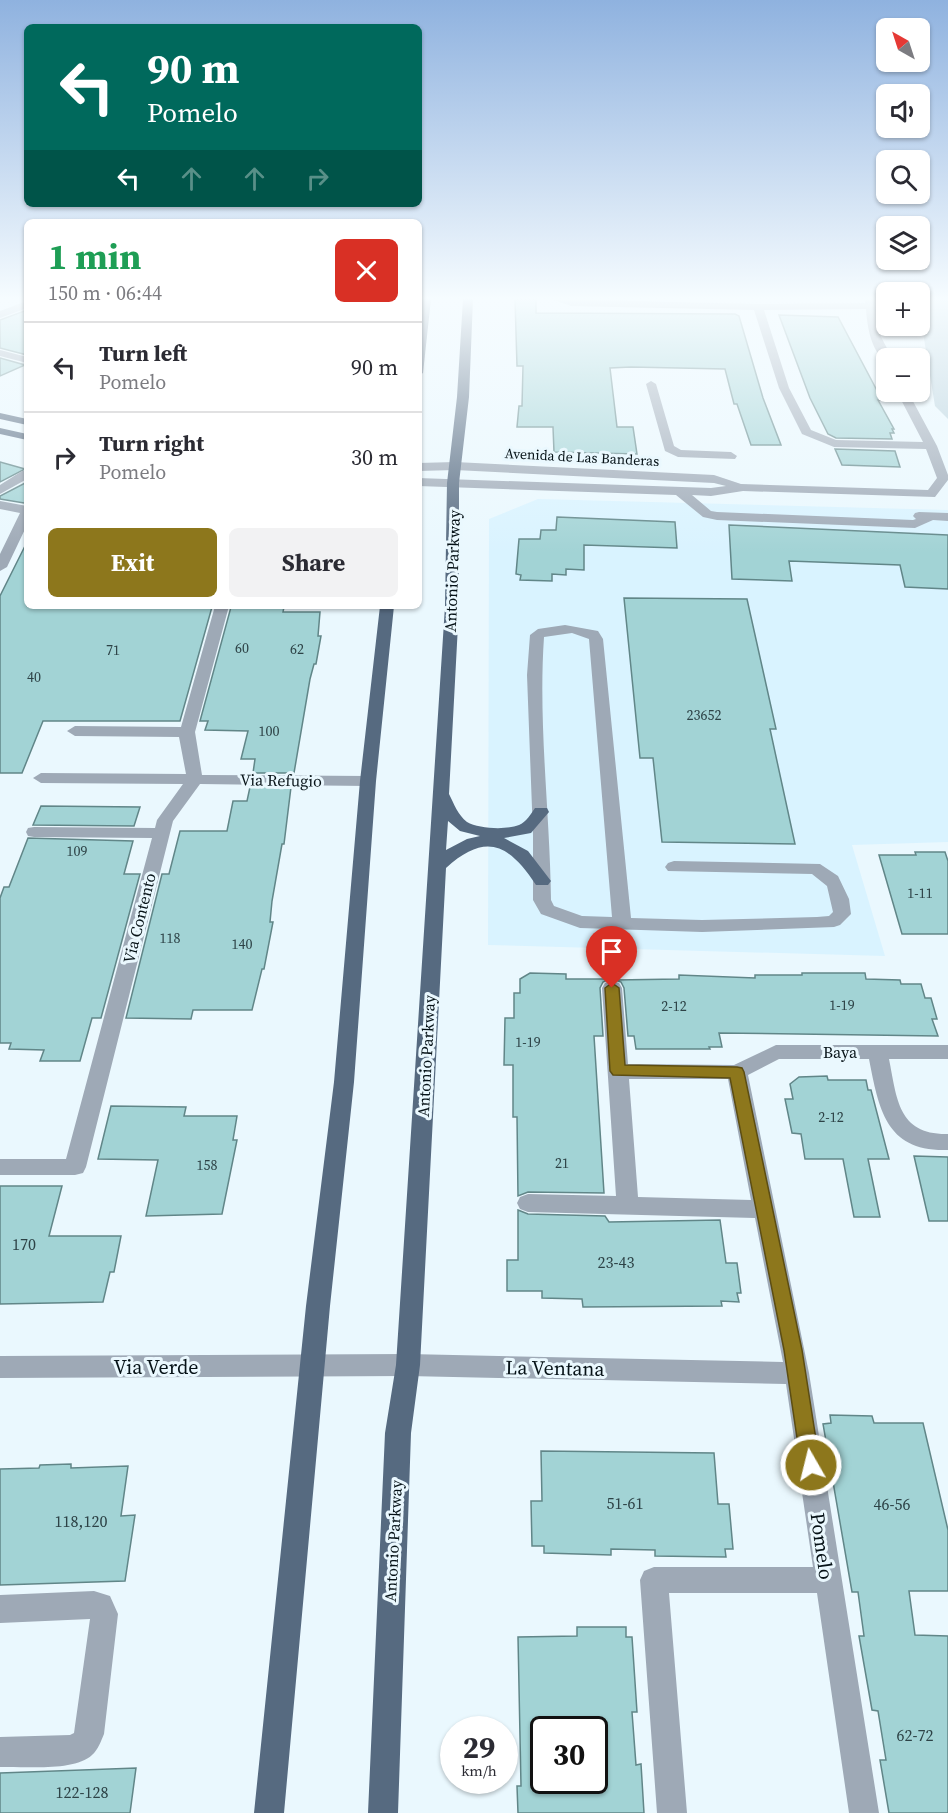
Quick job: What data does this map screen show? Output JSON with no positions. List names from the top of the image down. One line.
{"streets":{"main road":["Antonio Parkway"],"street":["Avenida de Las Banderas","Via Refugio","Via Contento","Baya","Via Verde","La Ventana","Pomelo"]},"crossings":[["Avenida de Las Banderas","Antonio Parkway"],["Antonio Parkway","La Ventana"],["Via Refugio","Via Contento"],["Baya","Pomelo"],["Via Verde","La Ventana"],["La Ventana","Pomelo"]],"house_numbers":["60","62","71","40","23652","100","109","1-11","118","140","1-19","2-12","1-19","2-12","21","158","170","23-43","51-61","46-56","118,120","62-72","122-128"],"north":"top left","page":{"map_buttons":["+","−"],"turn":["90 m","Pomelo"],"heading":["1 min","150 m · 06:44"],"list":[{"name":"Turn left","note":"Pomelo","value":"90 m"},{"name":"Turn right","note":"Pomelo","value":"30 m"}],"buttons":["Exit","Share"],"speed":"29 km/h","limit":"30"}}
